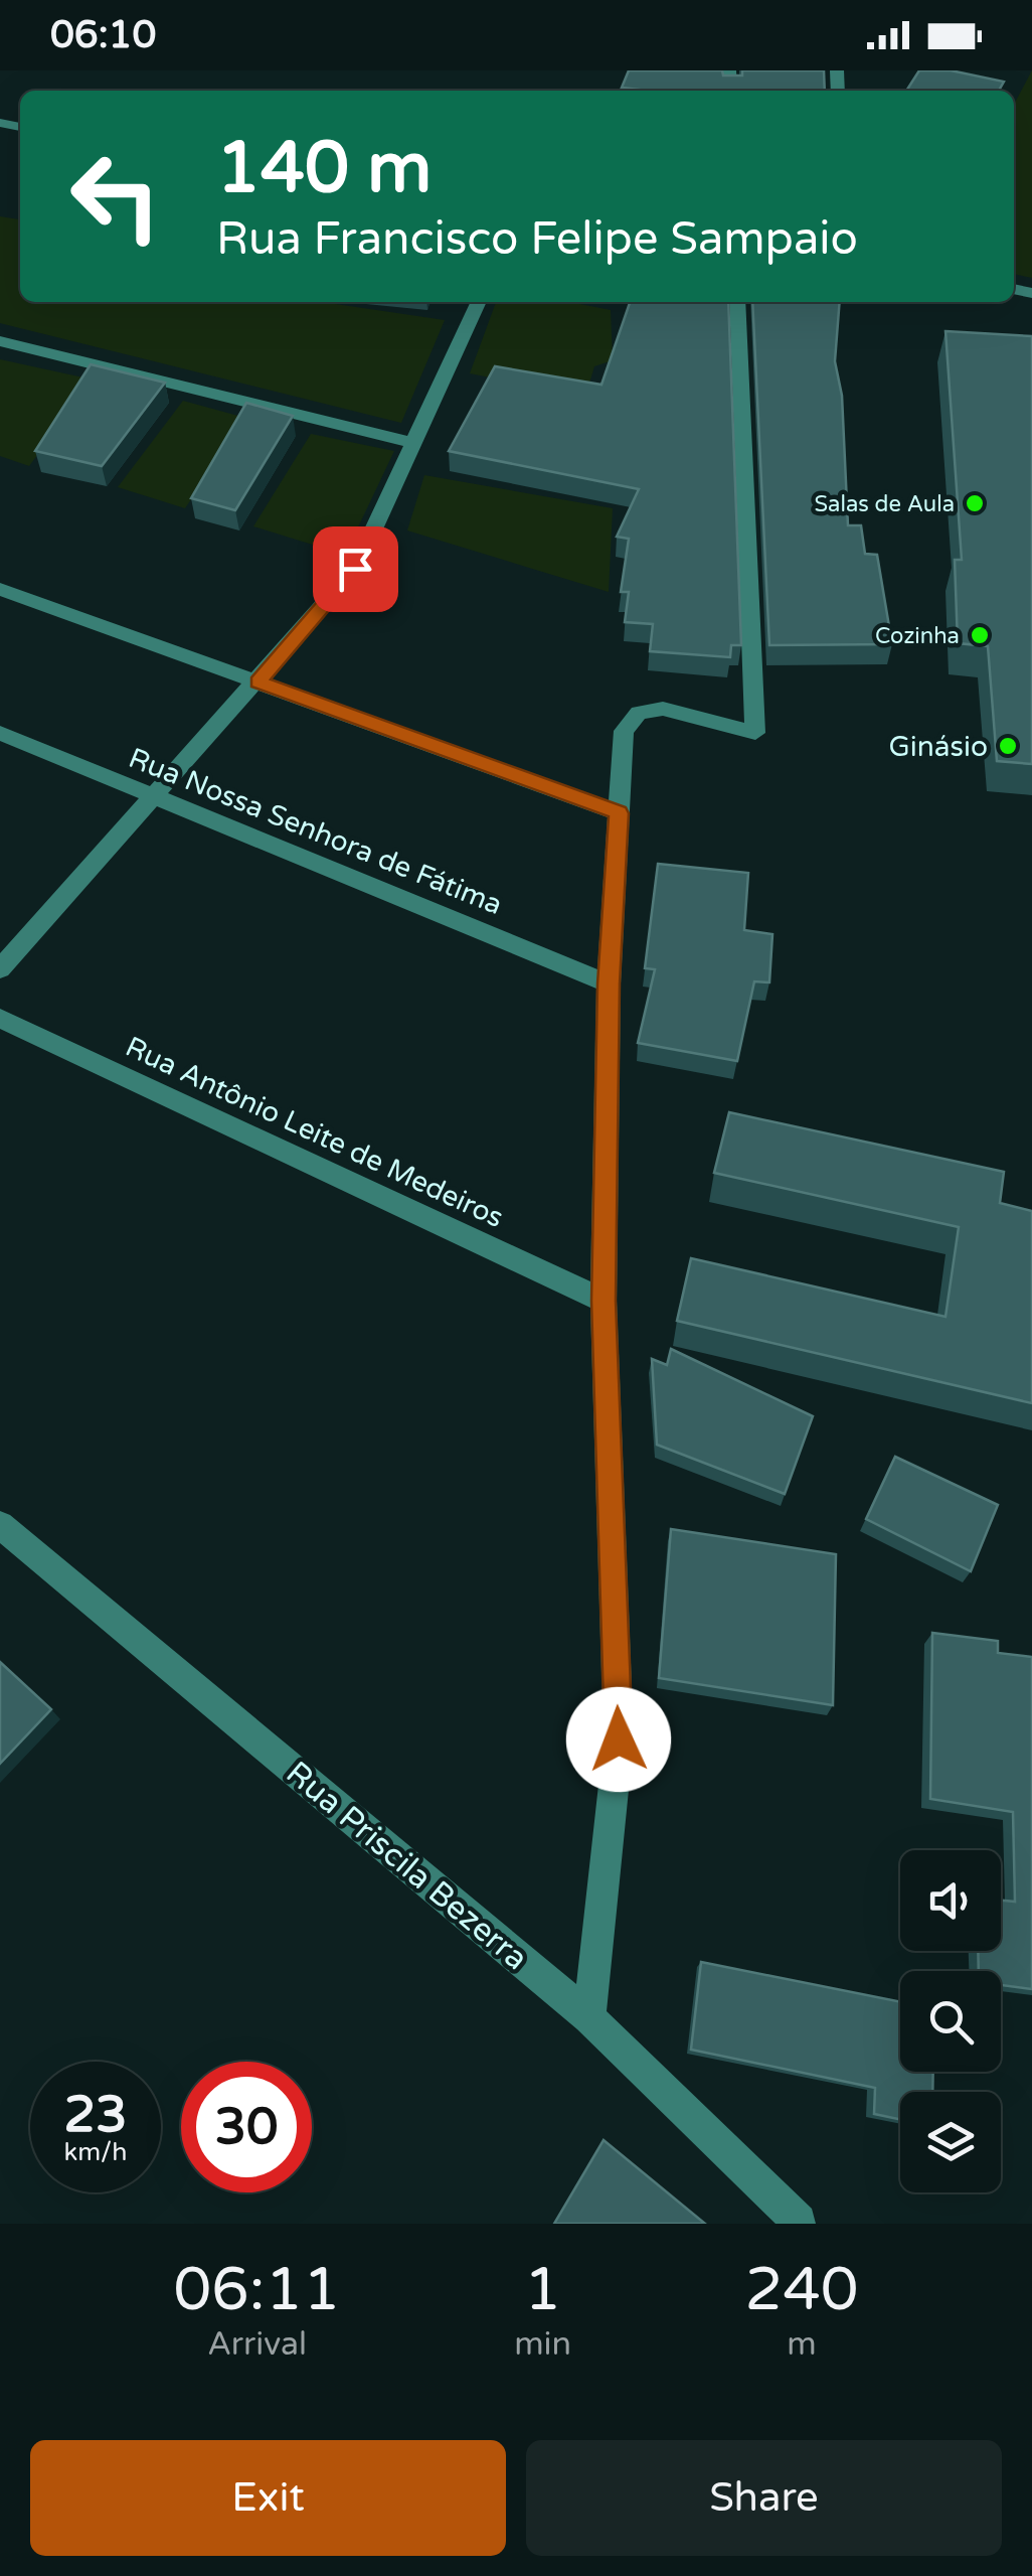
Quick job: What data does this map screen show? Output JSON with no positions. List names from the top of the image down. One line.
{"streets":{"street":["Rua Nossa Senhora de Fátima","Rua Antônio Leite de Medeiros","Rua Priscila Bezerra"]},"places":["Salas de Aula","Cozinha","Ginásio"],"page":{"status":"06:10","turn":["140 m","Rua Francisco Felipe Sampaio"],"speed":"23 km/h","limit":"30","eta":["06:11","Arrival","1","min","240","m"],"buttons":["Exit","Share"]}}
